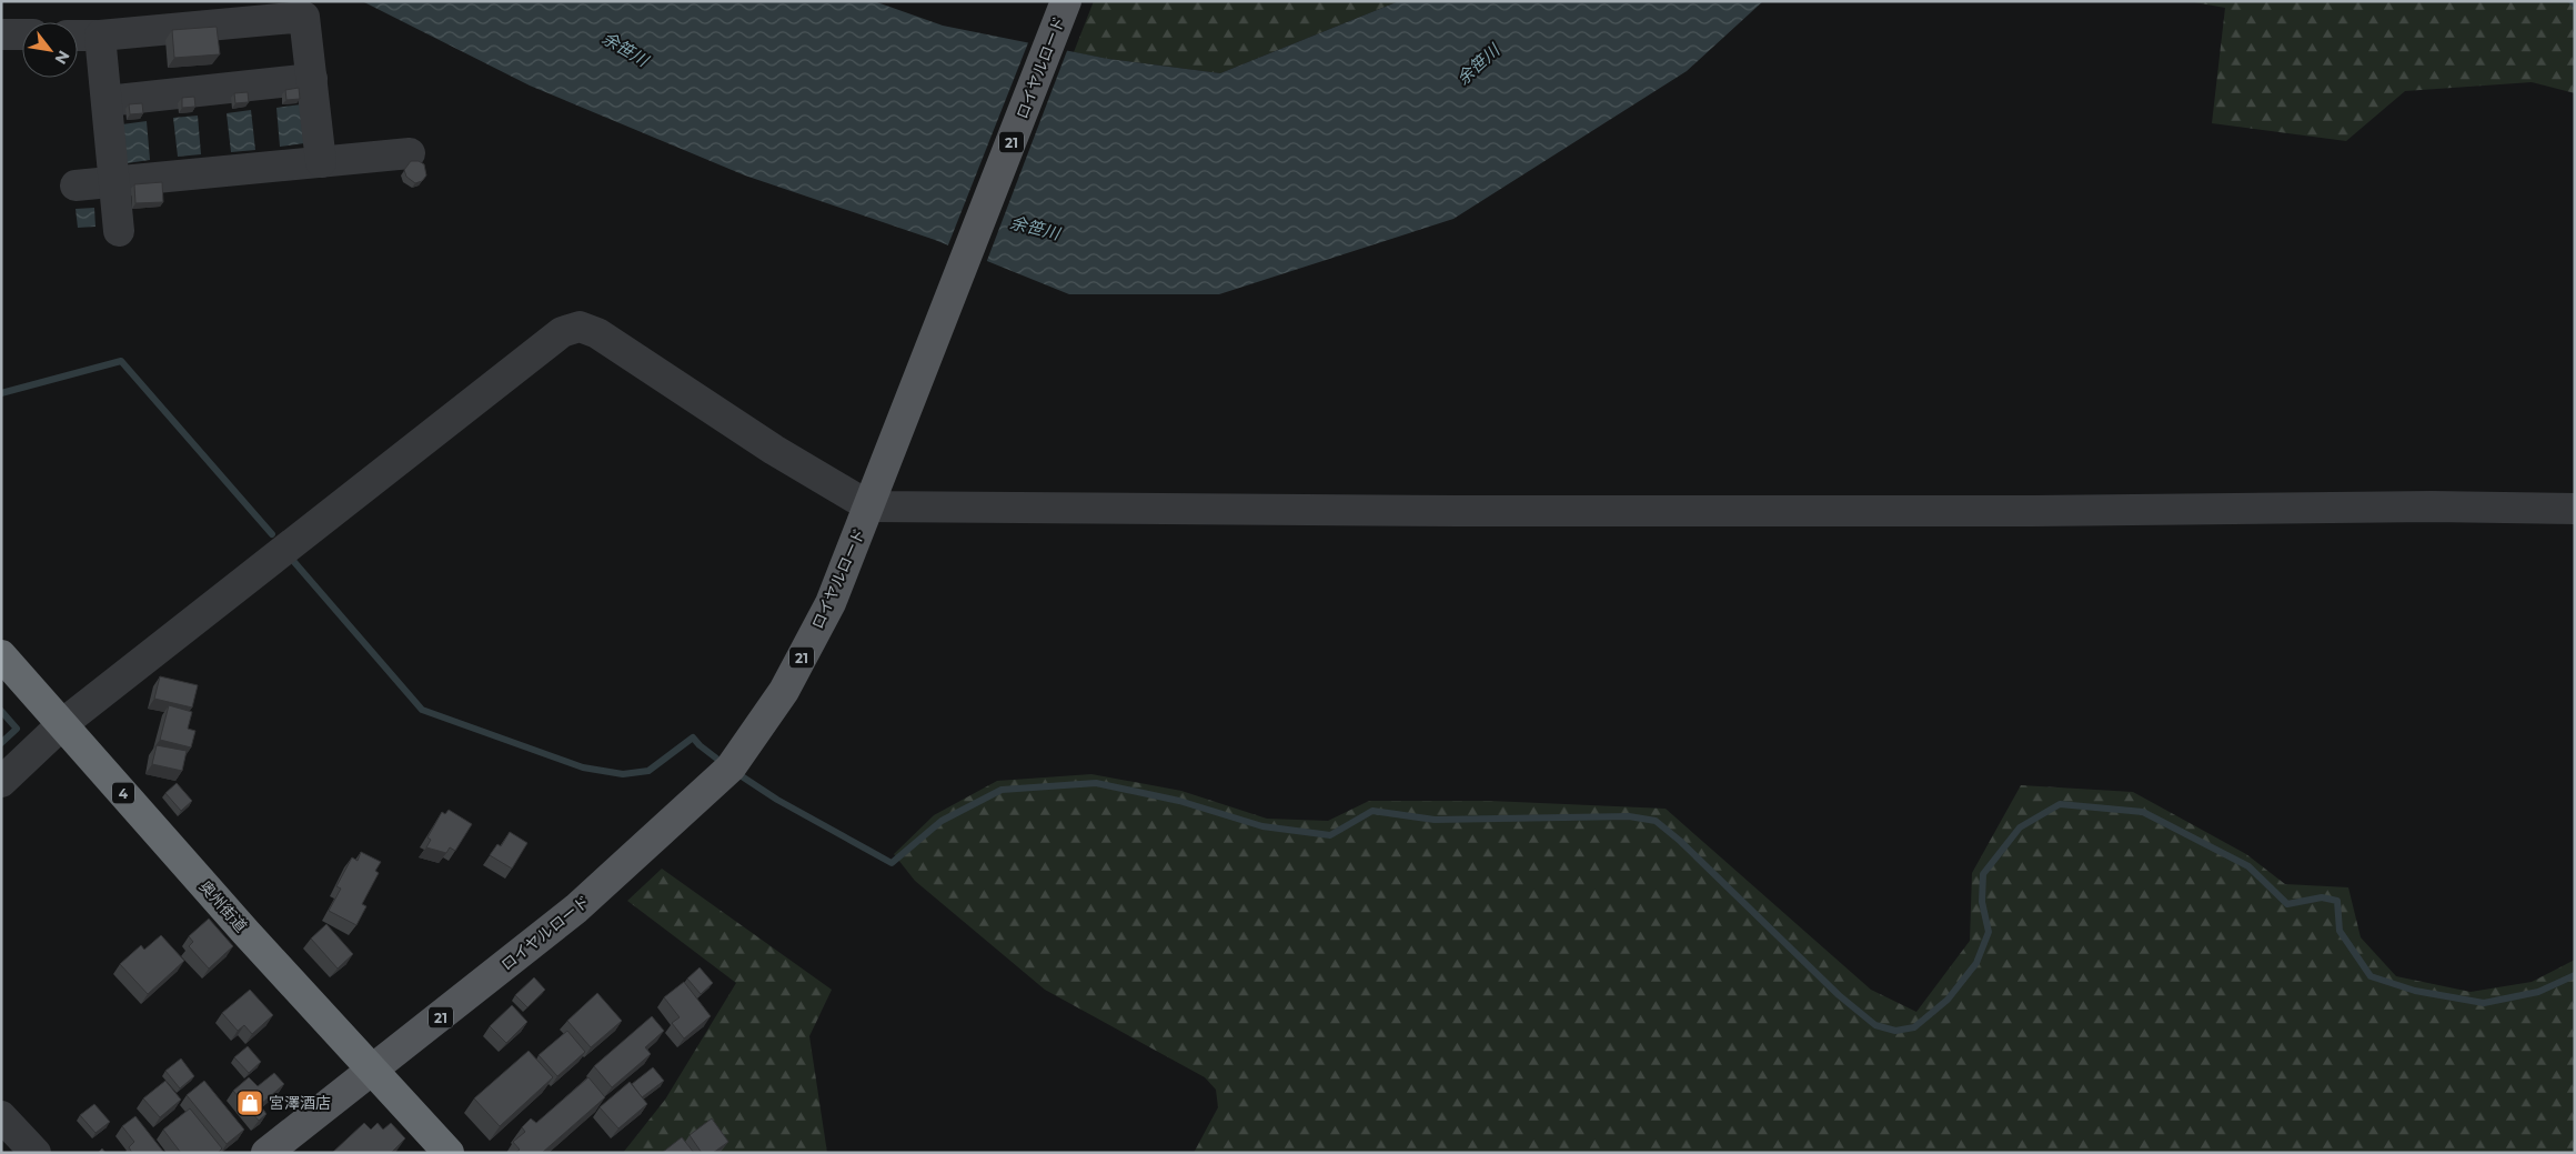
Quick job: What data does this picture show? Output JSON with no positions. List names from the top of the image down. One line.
{"streets":{"highway":["4","奥州街道"],"main road":["ロイヤルロード","21"]},"crossings":[["ロイヤルロード","奥州街道"]],"water":["余笹川"],"places":{"shop":["宮澤酒店"]},"north":"bottom right"}
